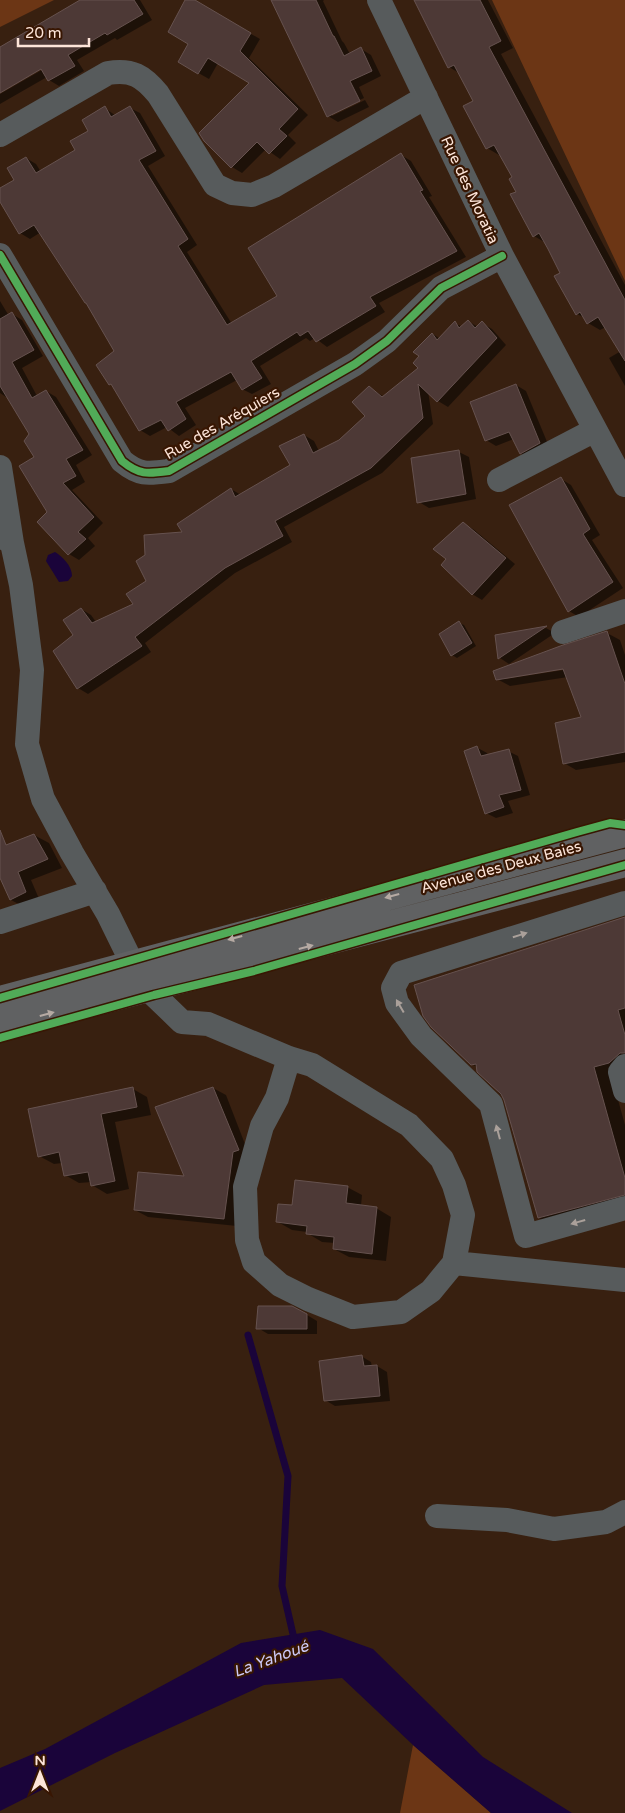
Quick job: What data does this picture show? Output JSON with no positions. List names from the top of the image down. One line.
{"streets":{"main road":["Avenue des Deux Baies"],"street":["Rue des Moratia","Rue des Aréquiers"]},"crossings":[["Rue des Moratia","Rue des Aréquiers"]],"water":["La Yahoué"],"scale_bar":"20 m","north":"top"}
